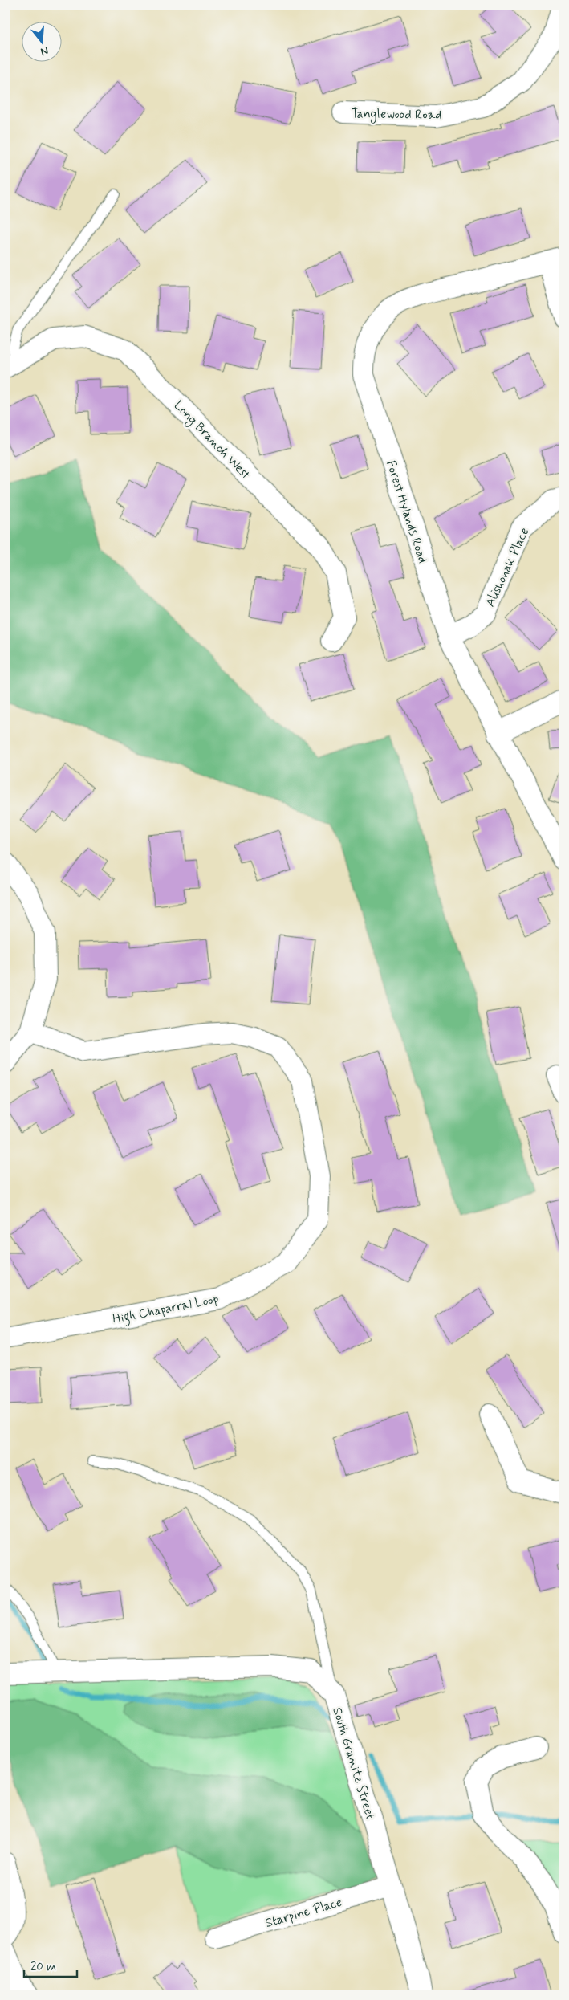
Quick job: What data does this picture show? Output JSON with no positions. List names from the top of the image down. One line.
{"streets":{"street":["Tanglewood Road","Long Branch West","Forest Hylands Road","Alishonak Place","High Chaparral Loop","South Granite Street","Starpine Place"]},"crossings":[["Forest Hylands Road","Alishonak Place"],["South Granite Street","Starpine Place"]],"scale_bar":"20 m","north":"bottom"}
